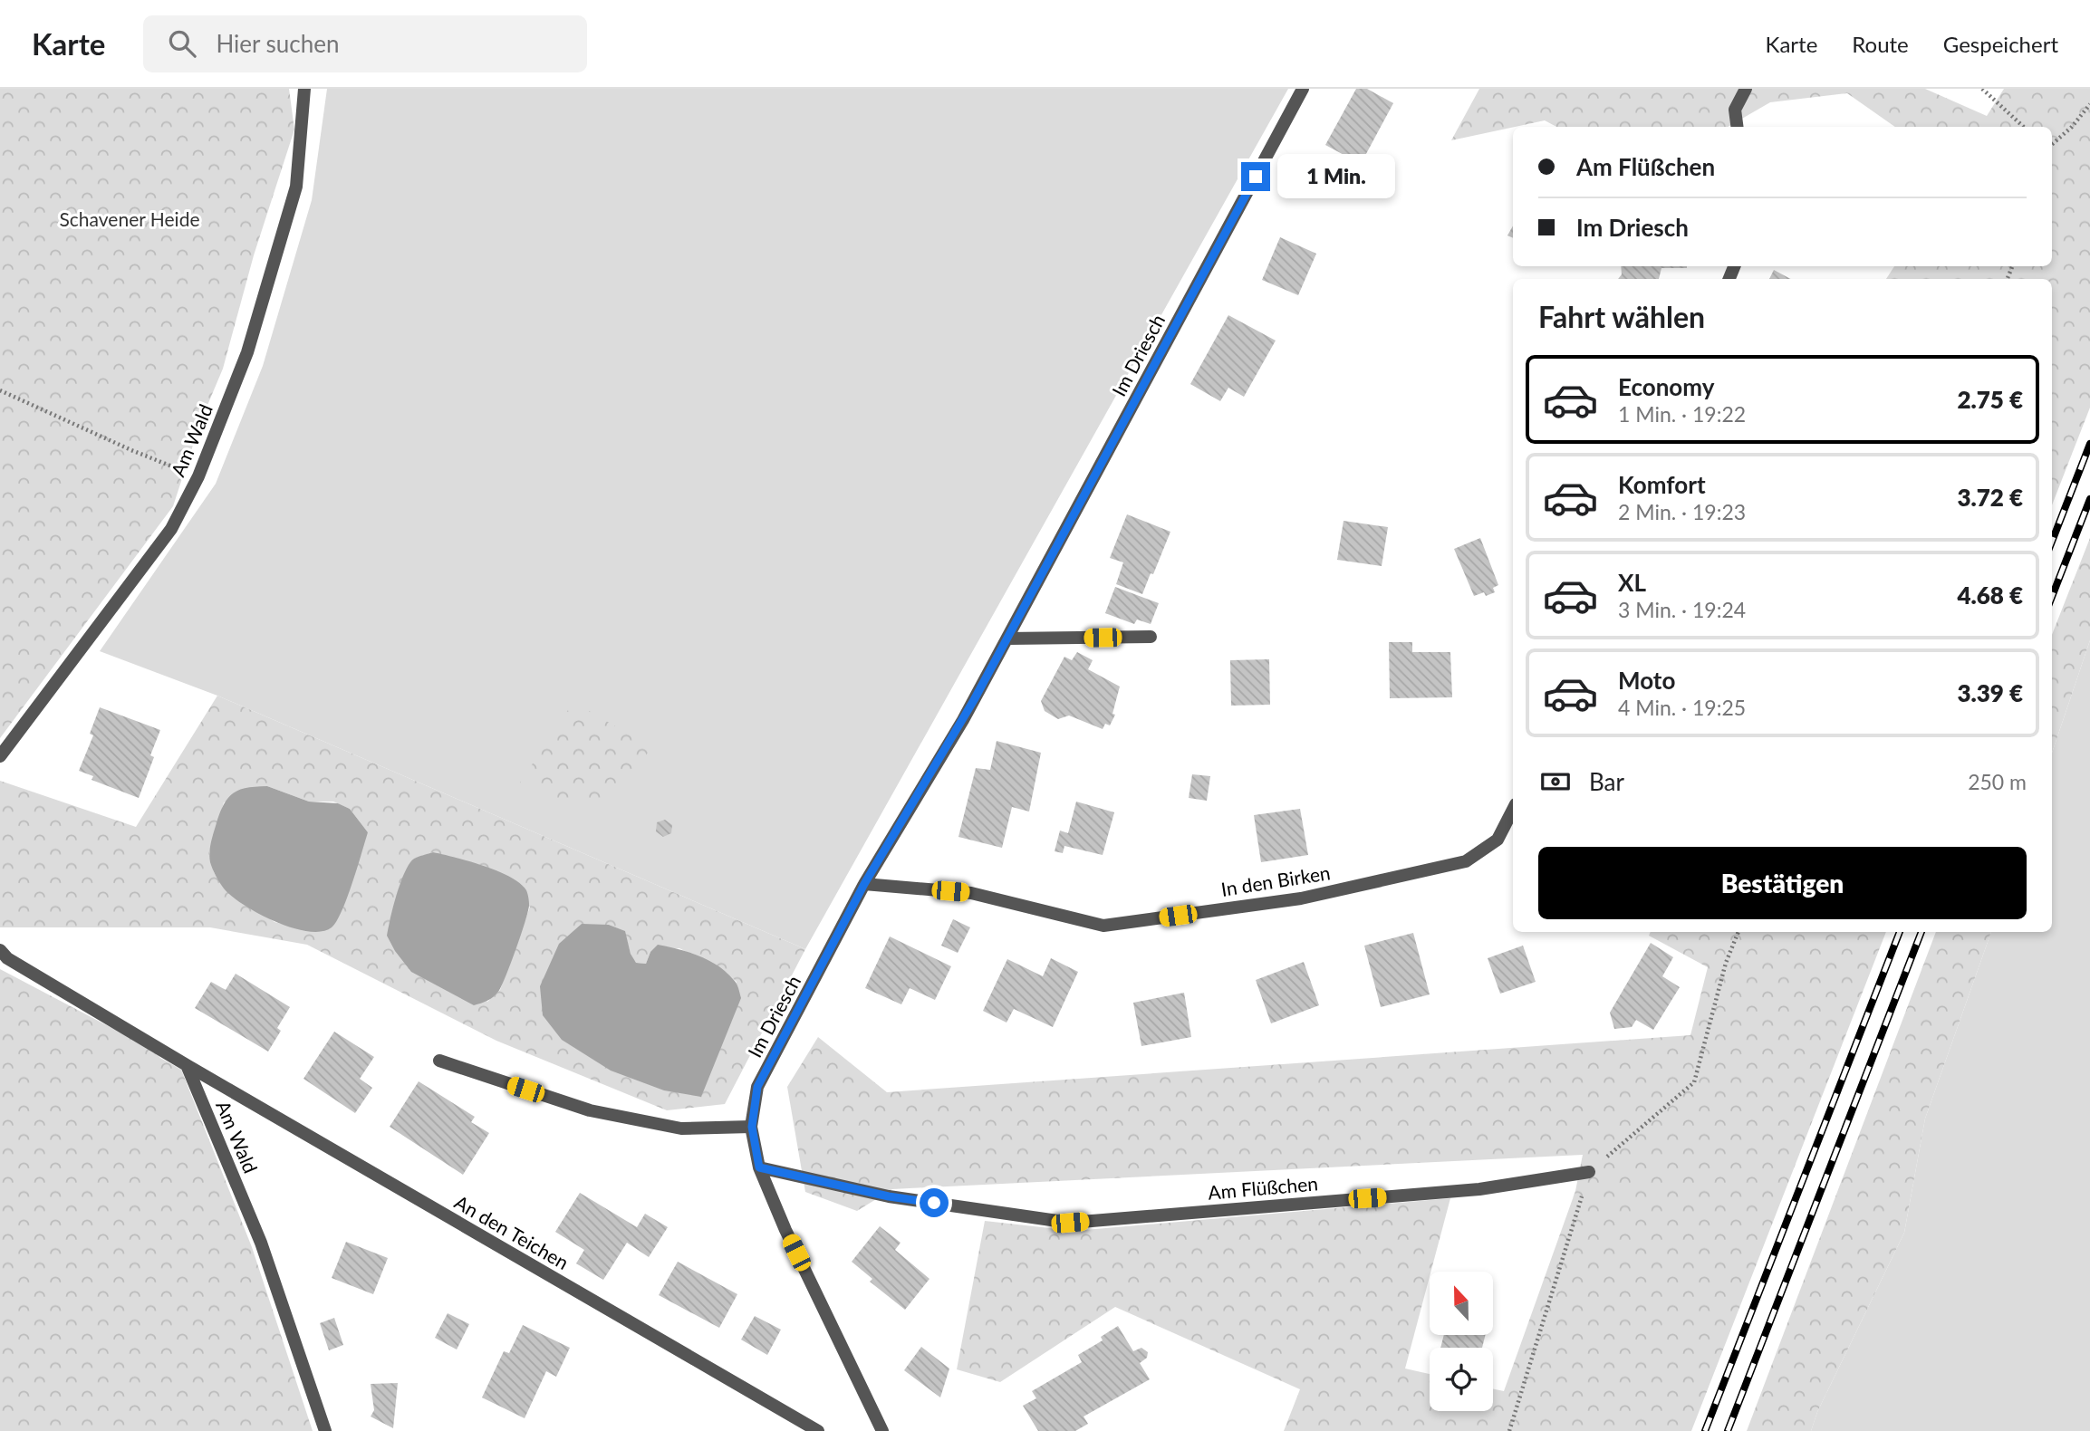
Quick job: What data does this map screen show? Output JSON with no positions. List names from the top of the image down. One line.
{"streets":{"street":["Im Driesch","Am Wald","In den Birken","Am Flüßchen","An den Teichen"]},"crossings":[["Im Driesch","In den Birken"],["Im Driesch","Am Flüßchen"],["Am Wald","An den Teichen"]],"parks":["Schavener Heide"],"north":"top","page":{"header":"Karte","search":"Hier suchen","nav":["Karte","Route","Gespeichert"],"banner":["Am Flüßchen","Im Driesch"],"bubble":"1 Min.","heading":"Fahrt wählen","list":[{"name":"Economy","note":"1 Min. · 19:22","value":"2.75 €"},{"name":"Komfort","note":"2 Min. · 19:23","value":"3.72 €"},{"name":"XL","note":"3 Min. · 19:24","value":"4.68 €"},{"name":"Moto","note":"4 Min. · 19:25","value":"3.39 €"}],"pay":["Bar","250 m"],"buttons":"Bestätigen"}}
